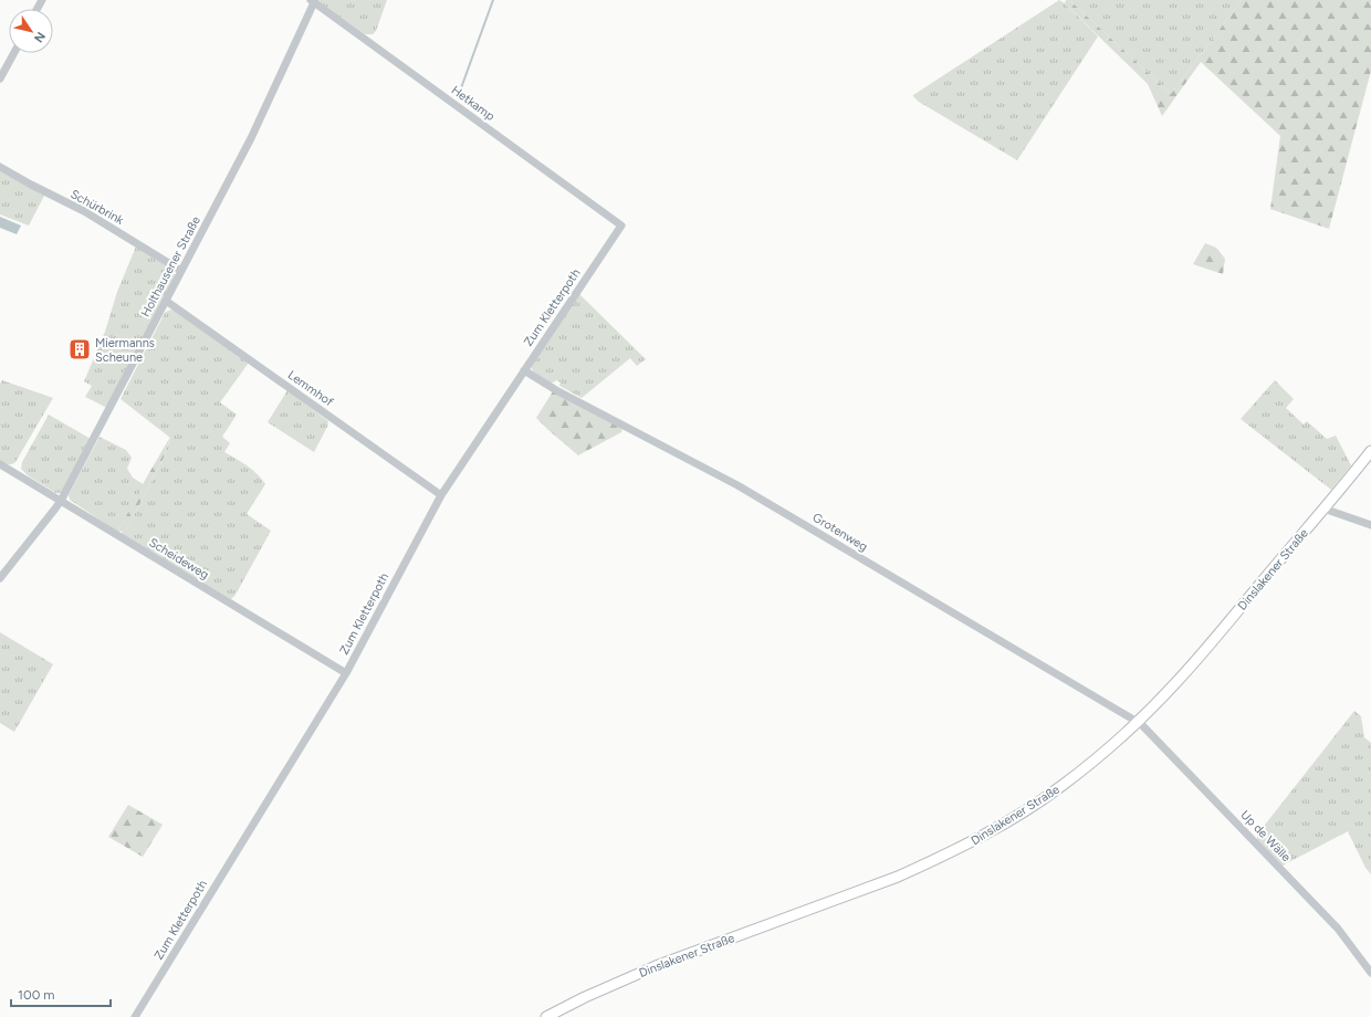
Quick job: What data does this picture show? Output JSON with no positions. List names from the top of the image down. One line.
{"streets":{"main road":["Dinslakener Straße"],"street":["Hetkamp","Schürbrink","Holthausener Straße","Zum Kletterpoth","Lemmhof","Grotenweg","Scheideweg","Up de Wälle"]},"crossings":[["Hetkamp","Holthausener Straße"],["Hetkamp","Zum Kletterpoth"],["Schürbrink","Holthausener Straße"],["Holthausener Straße","Lemmhof"],["Holthausener Straße","Scheideweg"],["Zum Kletterpoth","Lemmhof"],["Zum Kletterpoth","Grotenweg"],["Zum Kletterpoth","Scheideweg"],["Grotenweg","Dinslakener Straße"],["Grotenweg","Up de Wälle"],["Dinslakener Straße","Up de Wälle"]],"places":{"building":["Miermanns Scheune"]},"scale_bar":"100 m","north":"bottom right"}
